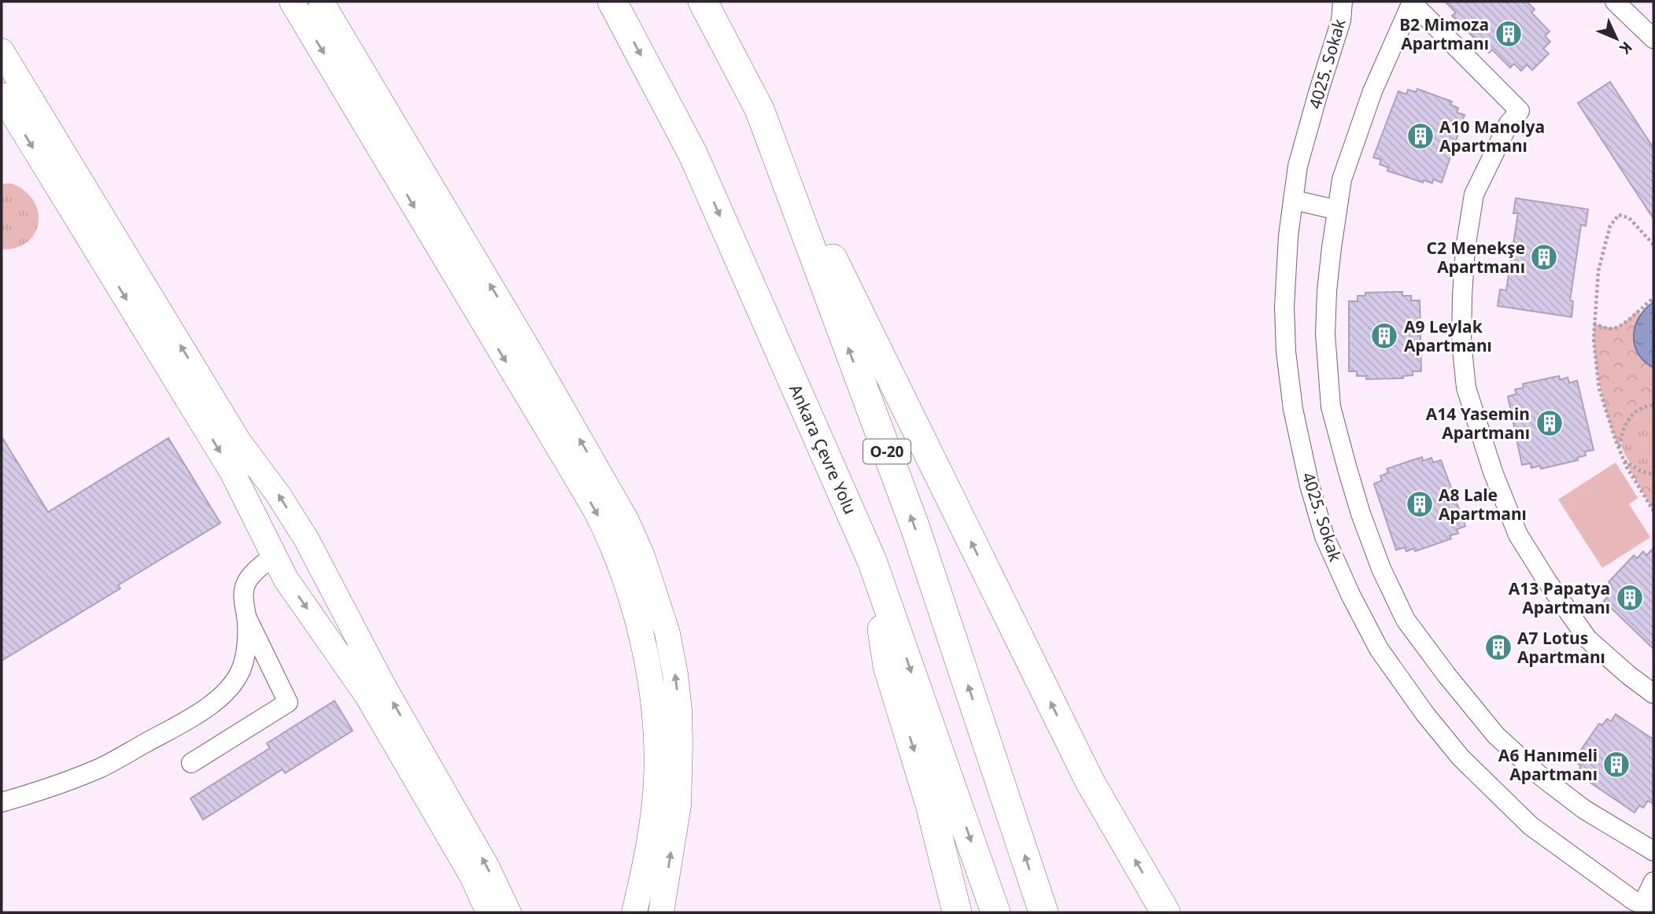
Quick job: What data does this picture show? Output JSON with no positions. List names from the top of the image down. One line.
{"streets":{"highway":["Ankara Çevre Yolu","O-20"],"street":["4025. Sokak"]},"places":{"building":["B2 Mimoza Apartmanı","A10 Manolya Apartmanı","C2 Menekşe Apartmanı","A9 Leylak Apartmanı","A14 Yasemin Apartmanı","A8 Lale Apartmanı","A13 Papatya Apartmanı","A7 Lotus Apartmanı","A6 Hanımeli Apartmanı"]},"north":"bottom right"}
